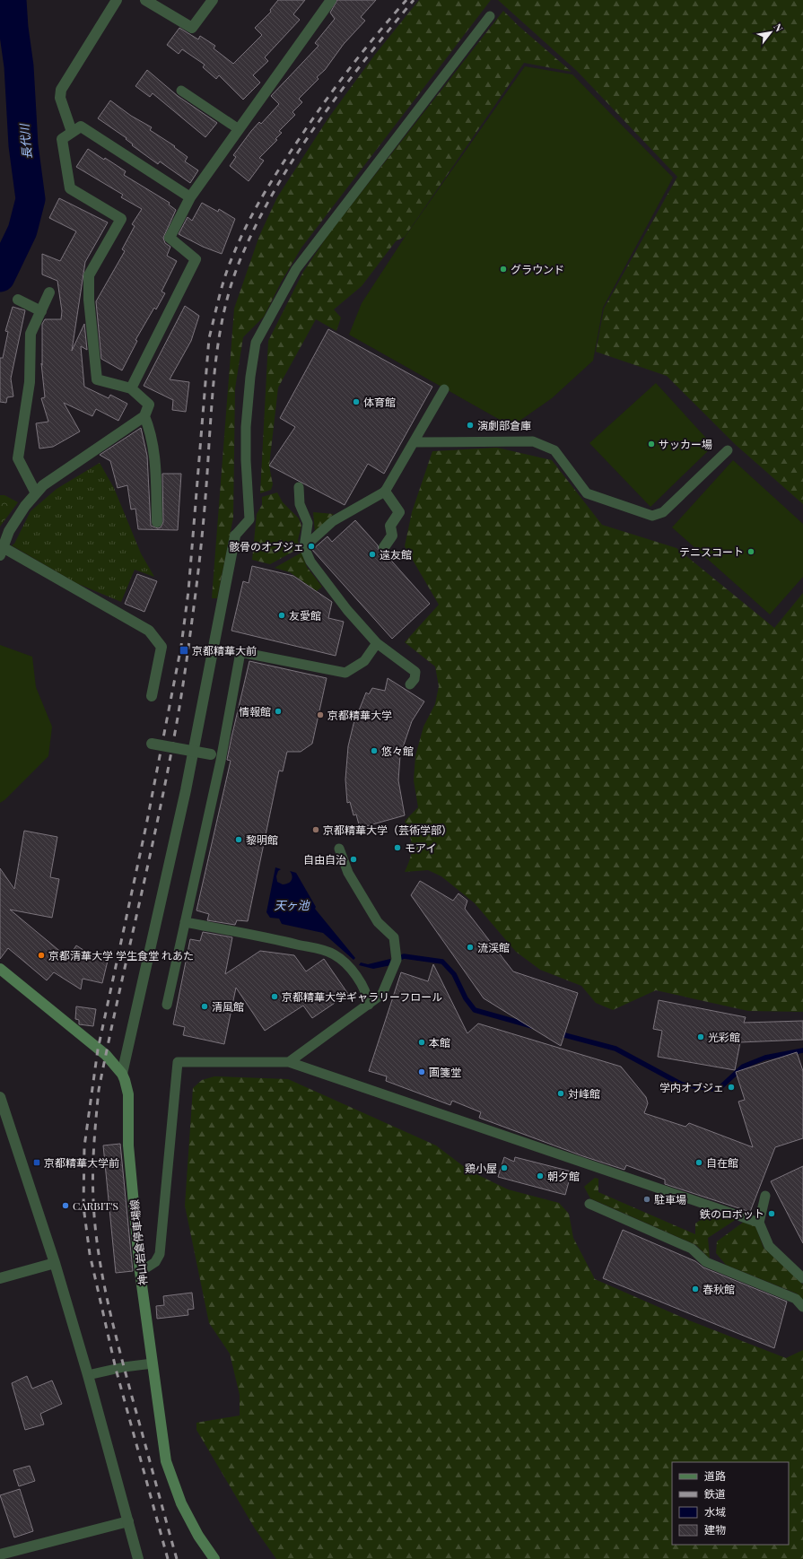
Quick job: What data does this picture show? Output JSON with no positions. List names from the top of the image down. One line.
{"streets":{"main road":["神山岩倉停車場線"]},"water":["長代川","天ヶ池"],"places":{"other":["グラウンド","体育館","演劇部倉庫","サッカー場","骸骨のオブジェ","テニスコート","遠友館","友愛館","情報館","京都精華大学","悠々館","京都精華大学（芸術学部）","黎明館","モアイ","自由自治","流渓館","京都清華大学 学生食堂 れあた","京都精華大学ギャラリーフロール","清風館","光彩館","本館","画箋堂","学内オブジェ","対峰館","自在館","鶏小屋","朝夕館","駐車場","CARBIT'S","鉄のロボット","春秋館"],"transit":["京都精華大前","京都精華大学前"]},"legend":["道路","鉄道","水域","建物"],"north":"top right"}
